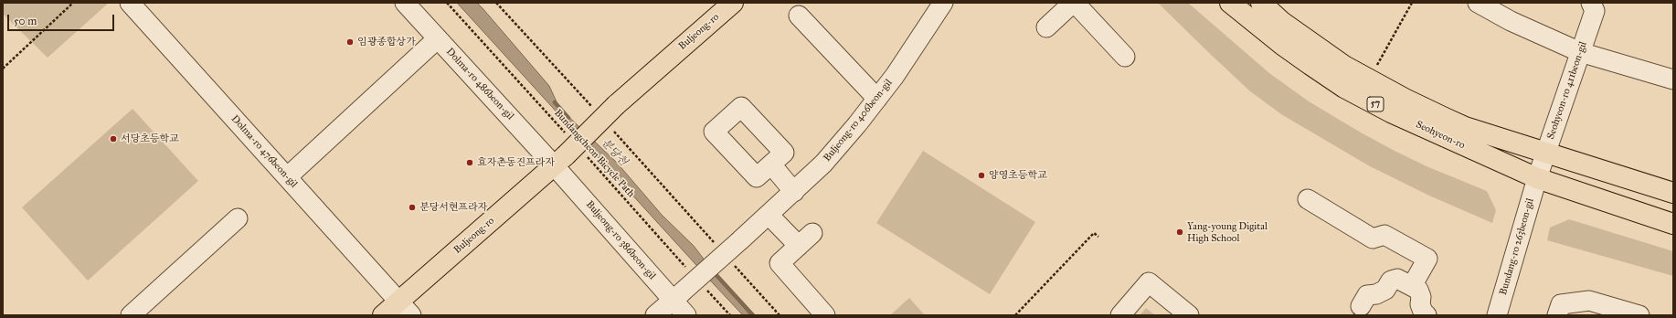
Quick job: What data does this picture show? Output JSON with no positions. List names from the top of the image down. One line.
{"streets":{"main road":["Buljeong-ro","57","Seohyeon-ro"],"street":["Dolma-ro 486beon-gil","Seohyeon-ro 411beon-gil","Buljeong-ro 406beon-gil","Dolma-ro 476beon-gil","Buljeong-ro 386beon-gil","Bundang-ro 263beon-gil"],"path":["Bundangcheon Bicycle Path"]},"crossings":[["Buljeong-ro","Dolma-ro 486beon-gil"],["Buljeong-ro","Dolma-ro 476beon-gil"],["Buljeong-ro","Buljeong-ro 386beon-gil"],["Dolma-ro 486beon-gil","Buljeong-ro 386beon-gil"],["Seohyeon-ro 411beon-gil","Seohyeon-ro"],["Seohyeon-ro 411beon-gil","Bundang-ro 263beon-gil"],["Buljeong-ro 406beon-gil","Buljeong-ro 386beon-gil"],["Seohyeon-ro","Bundang-ro 263beon-gil"]],"water":["분당천"],"places":["임광종합상가","서당초등학교","효자촌동진프라자","양영초등학교","분당서현프라자","Yang-young Digital High School"],"scale_bar":"50 m"}
